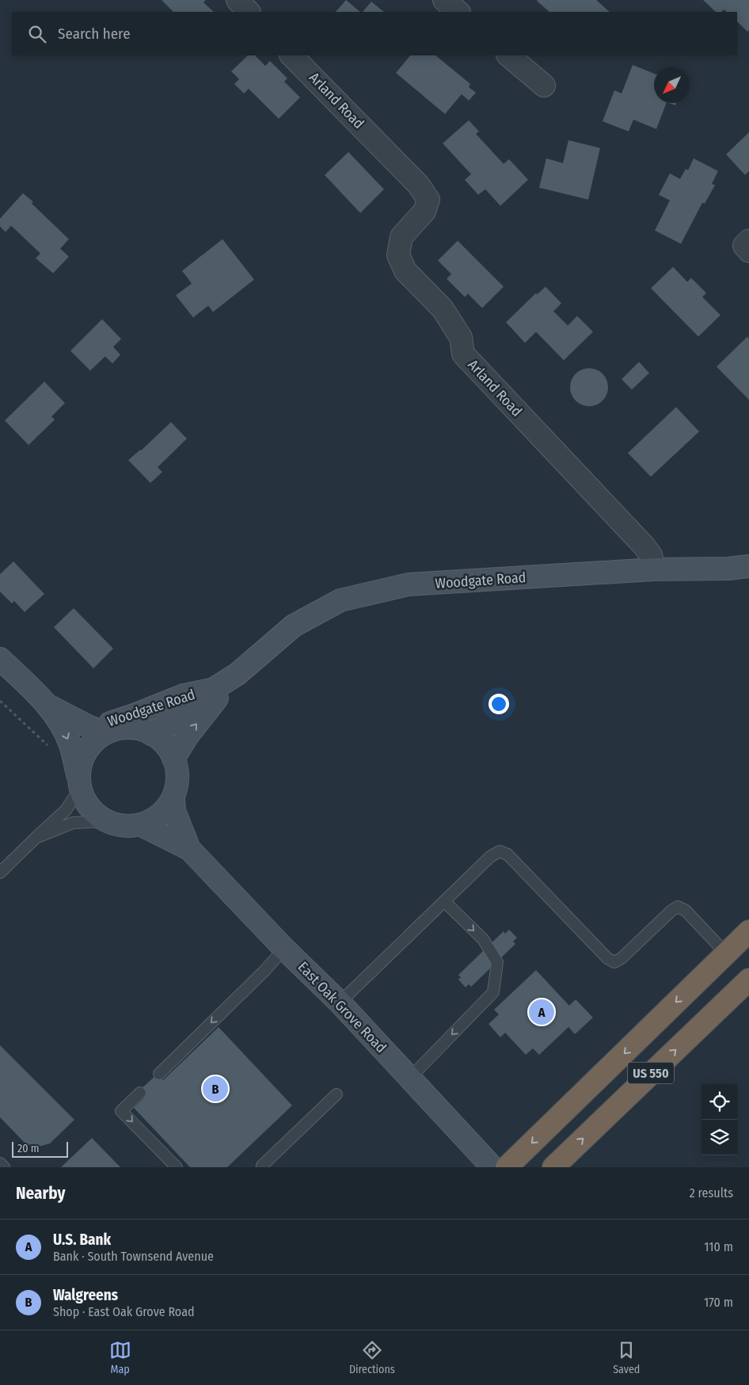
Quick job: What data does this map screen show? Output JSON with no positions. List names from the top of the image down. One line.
{"streets":{"highway":["US 550"],"street":["Arland Road","Woodgate Road","East Oak Grove Road"]},"crossings":[["Arland Road","Woodgate Road"],["Woodgate Road","East Oak Grove Road"]],"scale_bar":"20 m","north":"bottom left","page":{"search":"Search here","pins":["A","B"],"scale":"20 m","heading":["Nearby","2 results"],"list":[{"mark":"A","name":"U.S. Bank","note":"Bank · South Townsend Avenue","value":"110 m"},{"mark":"B","name":"Walgreens","note":"Shop · East Oak Grove Road","value":"170 m"}],"nav":["Map","Directions","Saved"]}}
